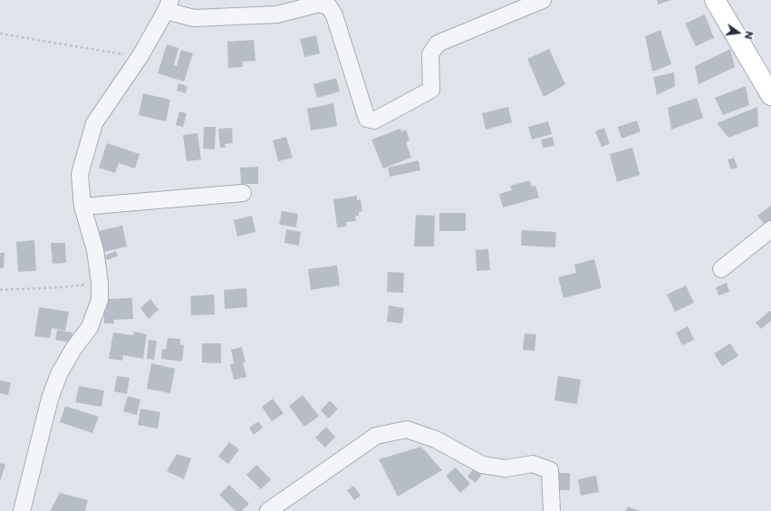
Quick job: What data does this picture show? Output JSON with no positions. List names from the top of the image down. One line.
{"north":"right"}
